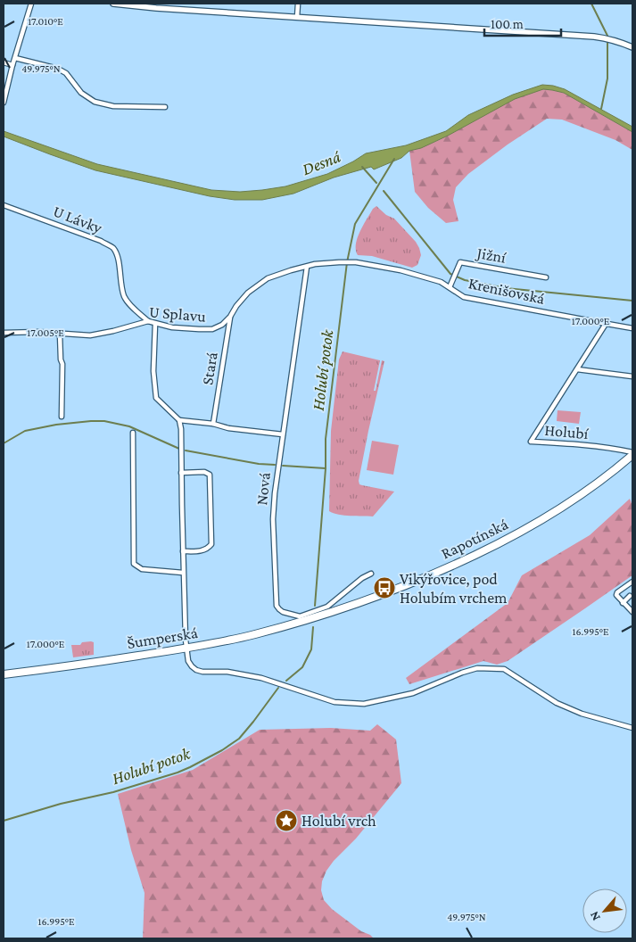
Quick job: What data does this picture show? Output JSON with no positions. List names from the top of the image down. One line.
{"streets":{"main road":["Rapotínská","Šumperská"],"street":["U Lávky","Jižní","Krenišovská","U Splavu","Stará","Holubí","Nová"]},"crossings":[["U Lávky","U Splavu"],["Jižní","Krenišovská"],["Krenišovská","U Splavu"],["U Splavu","Stará"],["U Splavu","Nová"],["Holubí","Rapotínská"],["Rapotínská","Šumperská"]],"water":["Desná","Holubí potok"],"places":{"bus stop":["Vikýřovice, pod Holubím vrchem"],"place":["Holubí vrch"]},"scale_bar":"100 m","north":"bottom left","coordinates":["17.010°E","49.975°N","17.000°E","17.005°E","16.995°E"]}
